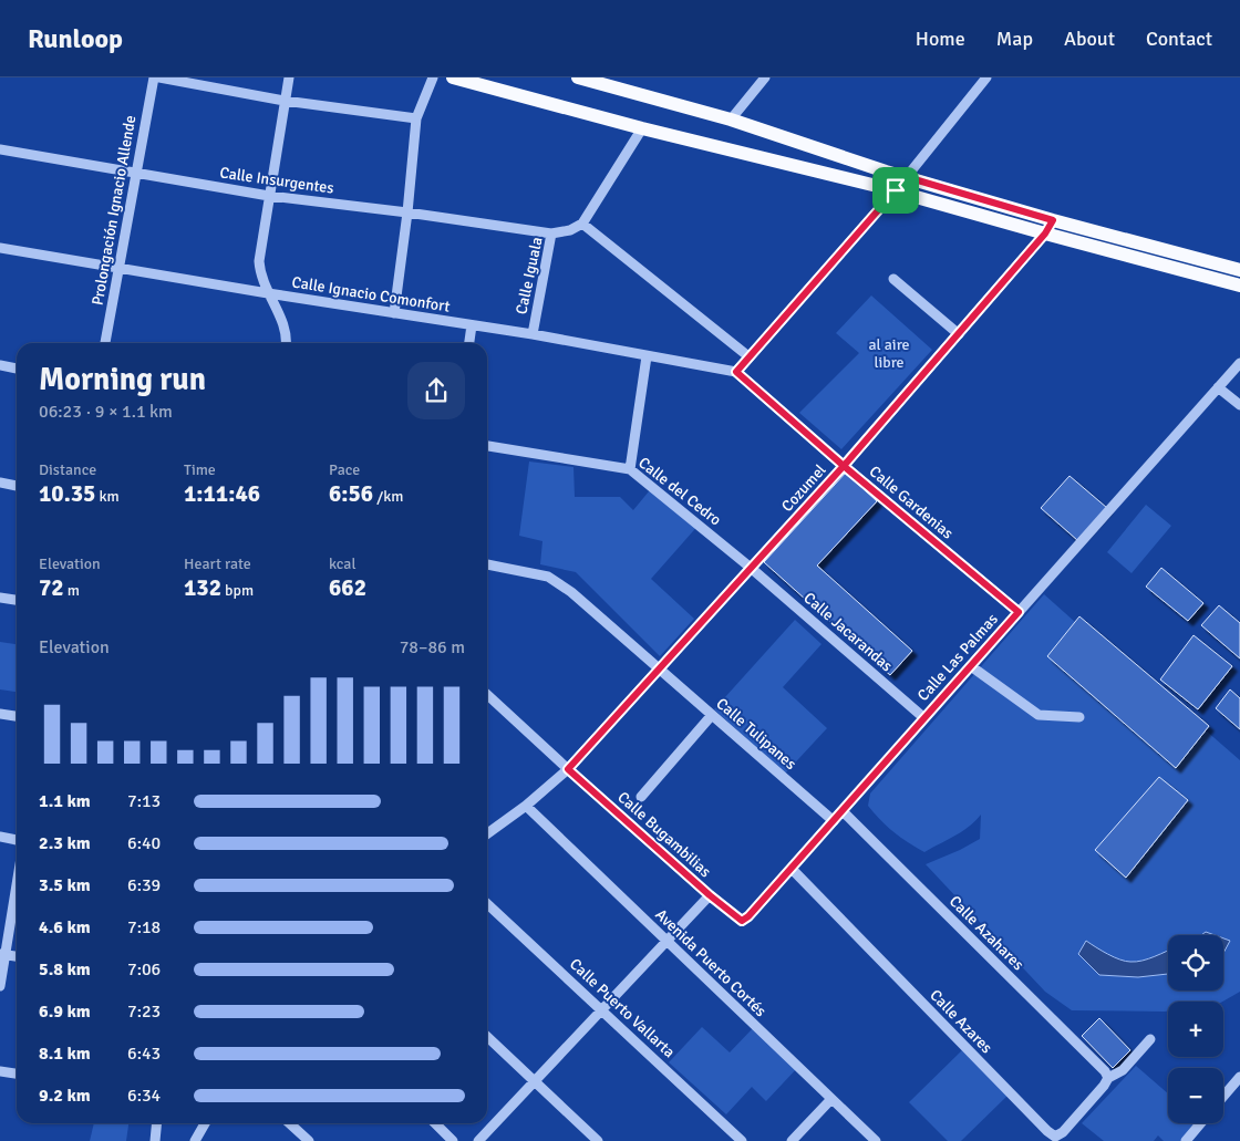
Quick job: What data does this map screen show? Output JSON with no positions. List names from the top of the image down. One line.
{"streets":{"street":["Calle Insurgentes","Prolongación Ignacio Allende","Calle Iguala","Calle Ignacio Comonfort","Cozumel","Calle del Cedro","Calle Gardenias","Calle Jacarandas","Calle Las Palmas","Calle Tulipanes","Calle Bugambilias","Calle Azahares","Avenida Puerto Cortés","Calle Puerto Vallarta","Calle Azares"]},"crossings":[["Calle Insurgentes","Prolongación Ignacio Allende"],["Calle Insurgentes","Calle Iguala"],["Prolongación Ignacio Allende","Calle Ignacio Comonfort"],["Calle Iguala","Calle Ignacio Comonfort"],["Calle Ignacio Comonfort","Calle Gardenias"],["Cozumel","Calle del Cedro"],["Cozumel","Calle Gardenias"],["Cozumel","Calle Jacarandas"],["Cozumel","Calle Tulipanes"],["Cozumel","Calle Bugambilias"],["Cozumel","Avenida Puerto Cortés"],["Calle del Cedro","Calle Jacarandas"],["Calle Gardenias","Calle Las Palmas"],["Calle Jacarandas","Calle Las Palmas"],["Calle Las Palmas","Calle Tulipanes"],["Calle Las Palmas","Calle Bugambilias"],["Calle Las Palmas","Calle Azahares"],["Calle Las Palmas","Calle Azares"],["Calle Azahares","Calle Azares"]],"parks":["al aire libre"],"page":{"header":"Runloop","nav":["Home","Map","About","Contact"],"heading":["Morning run","06:23 · 9 × 1.1 km"],"stats":[["Distance","10.35 km"],["Time","1:11:46"],["Pace","6:56 /km"],["Elevation","72 m"],["Heart rate","132 bpm"],["kcal","662"]],"chart":["Elevation","78–86 m"],"list":[{"name":"1.1 km","note":"7:13"},{"name":"2.3 km","note":"6:40"},{"name":"3.5 km","note":"6:39"},{"name":"4.6 km","note":"7:18"},{"name":"5.8 km","note":"7:06"},{"name":"6.9 km","note":"7:23"},{"name":"8.1 km","note":"6:43"},{"name":"9.2 km","note":"6:34"}],"map_buttons":["+","−"]}}
